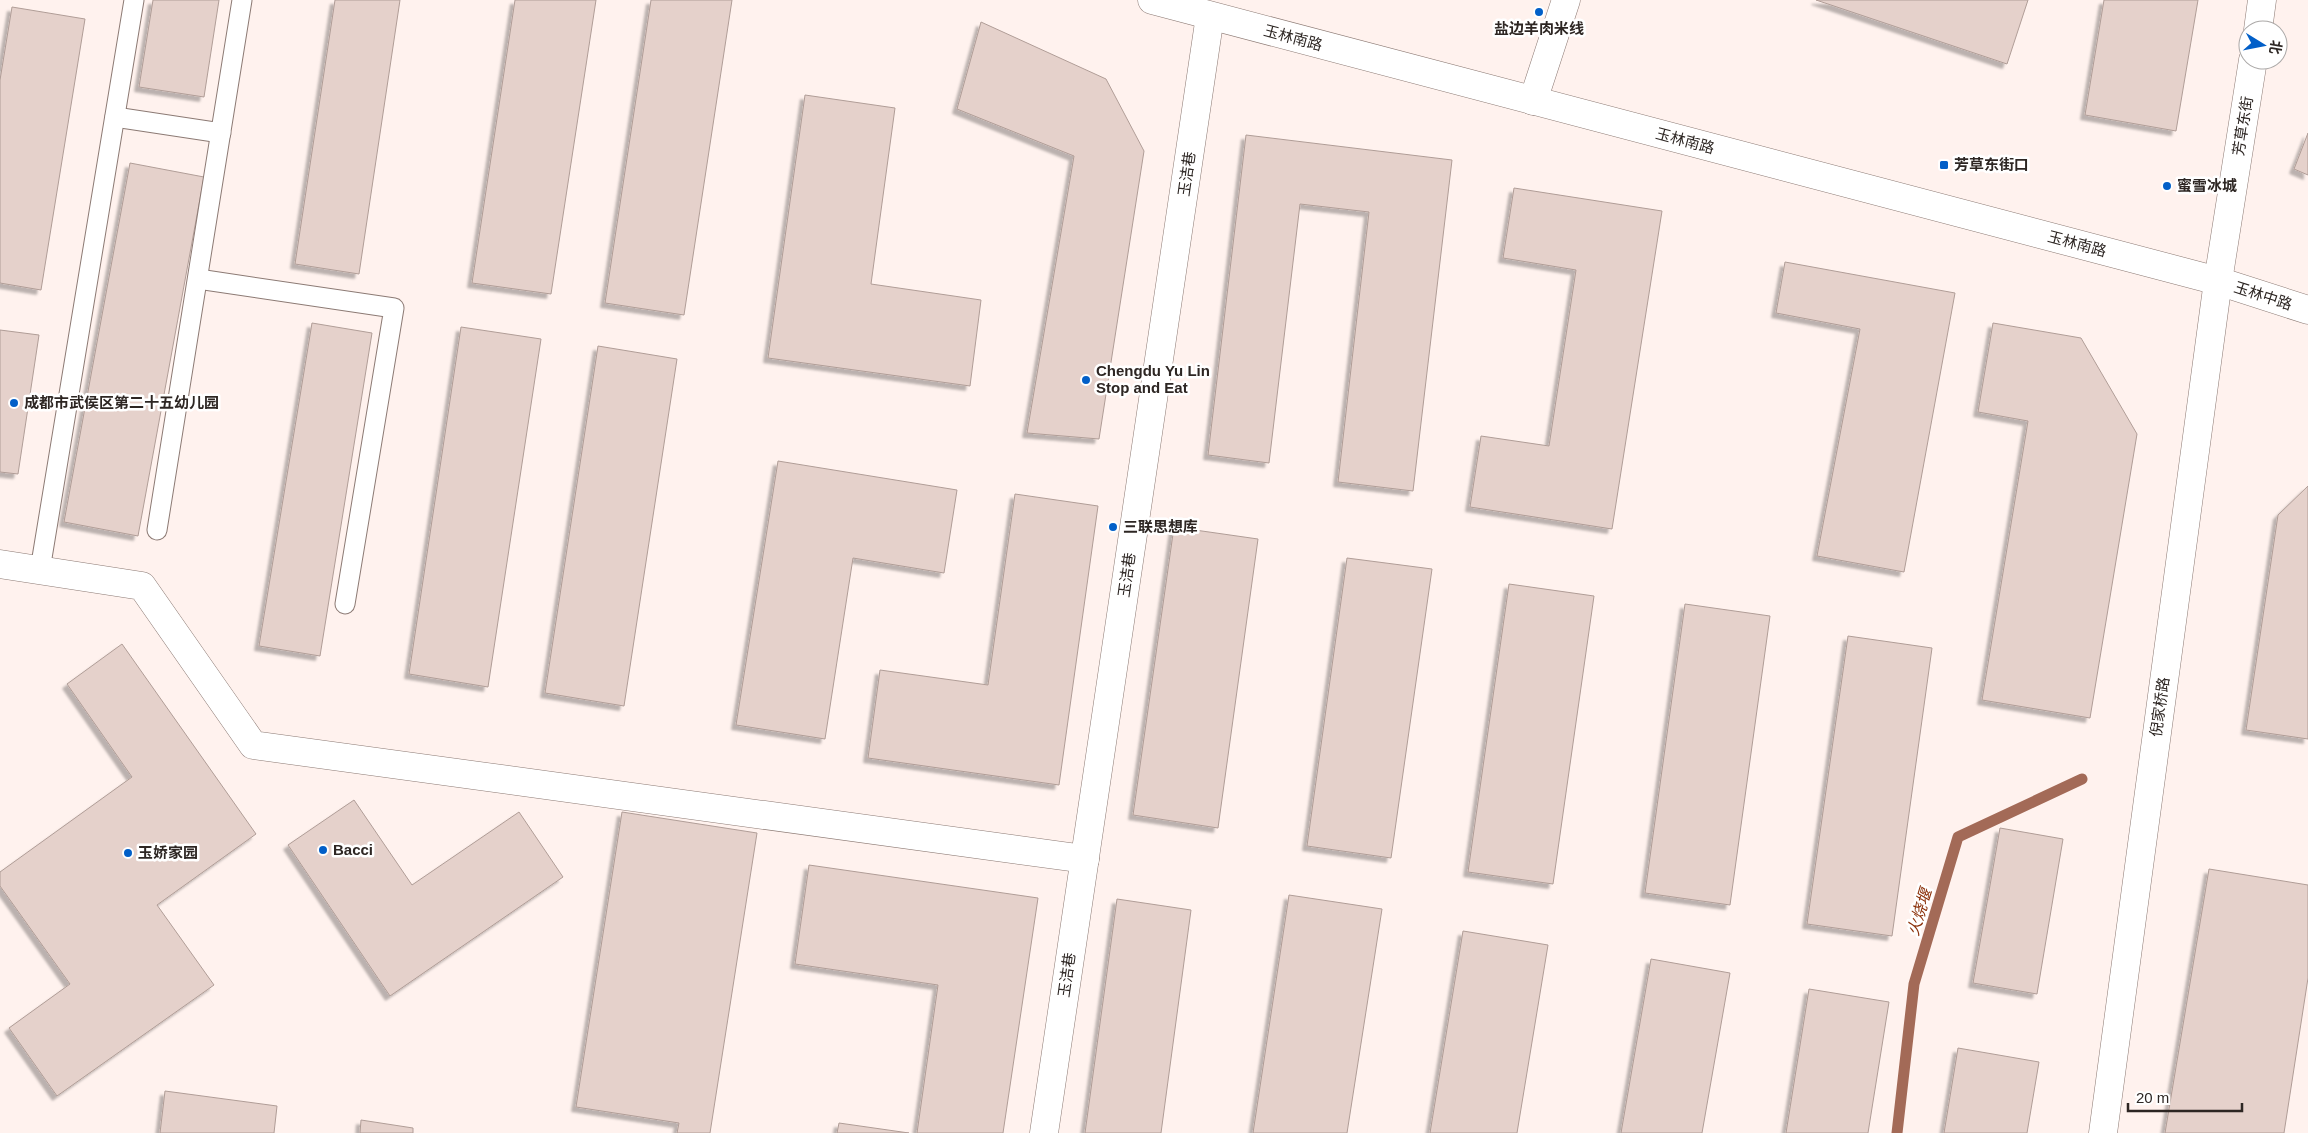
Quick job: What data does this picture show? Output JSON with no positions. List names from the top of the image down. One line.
{"streets":{"street":["玉林南路","芳草东街","玉洁巷","玉林中路","倪家桥路"]},"crossings":[["玉林南路","芳草东街"],["玉林南路","玉洁巷"],["玉林南路","玉林中路"],["玉林南路","倪家桥路"],["芳草东街","玉林中路"],["芳草东街","倪家桥路"],["玉林中路","倪家桥路"]],"water":["火烧堰"],"places":{"other":["盐边羊肉米线","蜜雪冰城","Chengdu Yu Lin Stop and Eat","成都市武侯区第二十五幼儿园","三联思想库","Bacci","玉娇家园"],"transit":["芳草东街口"]},"scale_bar":"20 m","north":"right"}
